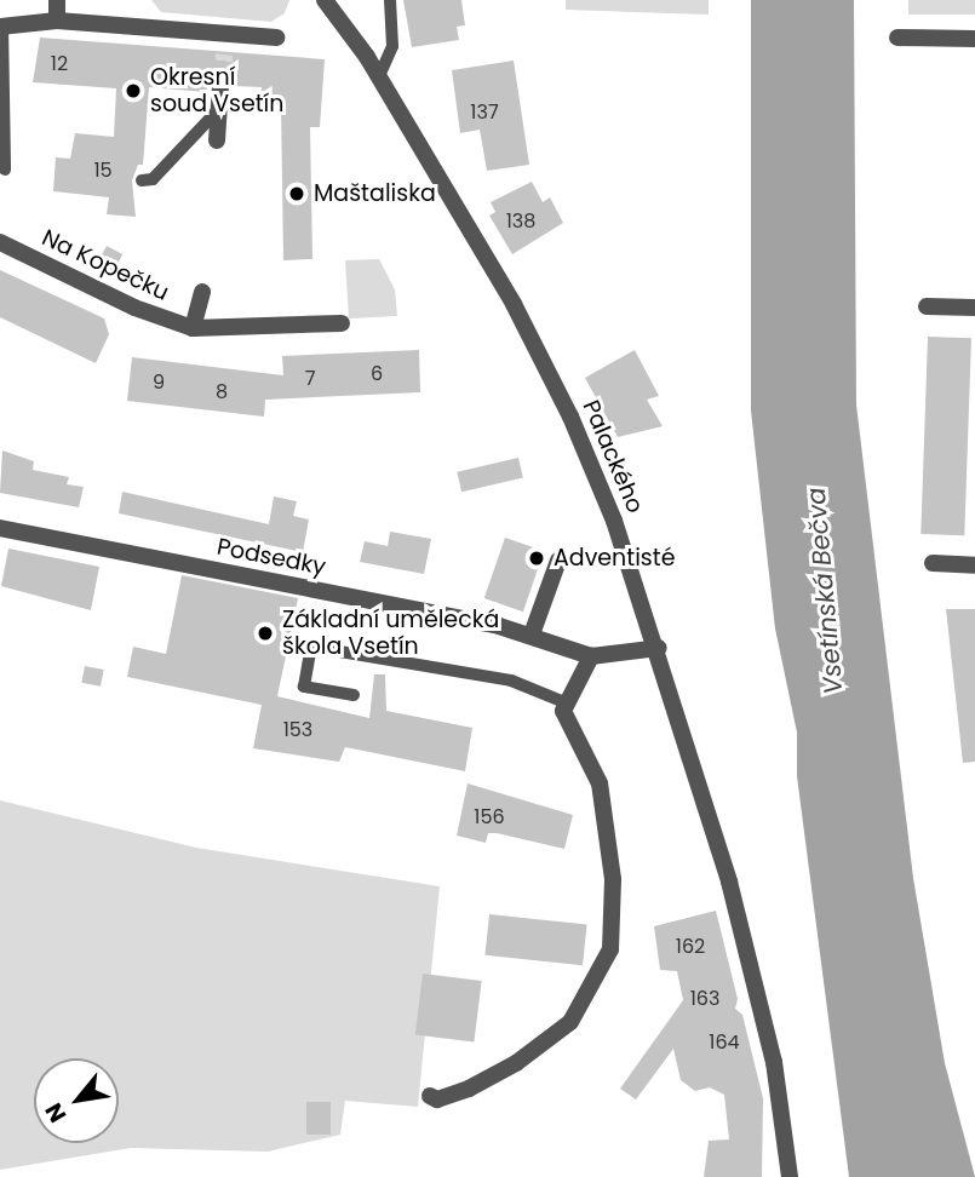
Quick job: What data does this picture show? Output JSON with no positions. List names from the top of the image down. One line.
{"streets":{"street":["Na Kopečku","Palackého","Podsedky"]},"crossings":[["Palackého","Podsedky"]],"water":["Vsetínská Bečva"],"places":["Okresní soud Vsetín","Maštaliska","Adventisté","Základní umělecká škola Vsetín"],"house_numbers":["12","137","15","138","6","7","9","8","153","156","162","163","164"],"north":"bottom left"}
